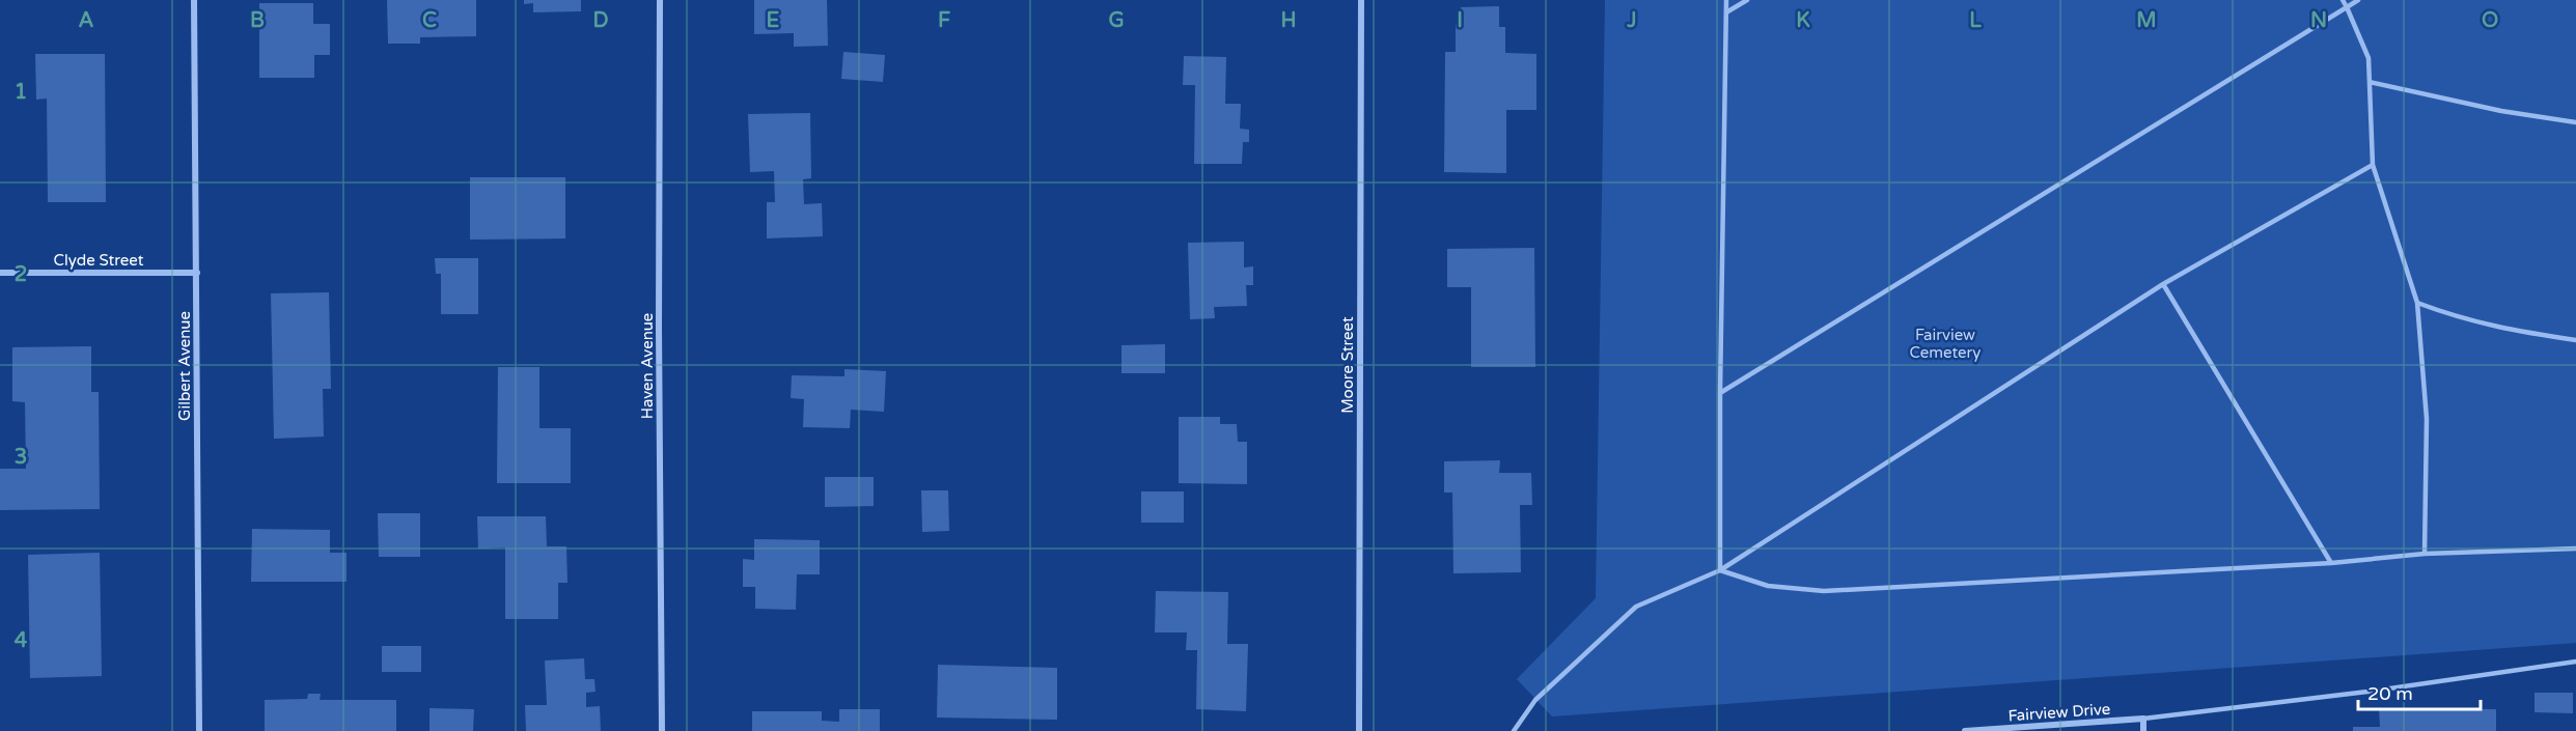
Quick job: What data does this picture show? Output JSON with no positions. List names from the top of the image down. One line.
{"streets":{"street":["Clyde Street","Moore Street","Gilbert Avenue","Haven Avenue","Fairview Drive"]},"crossings":[["Clyde Street","Gilbert Avenue"]],"parks":["Fairview Cemetery"],"scale_bar":"20 m","grid":{"columns":["A","B","C","D","E","F","G","H","I","J","K","L","M","N","O"],"rows":["1","2","3","4"]}}
